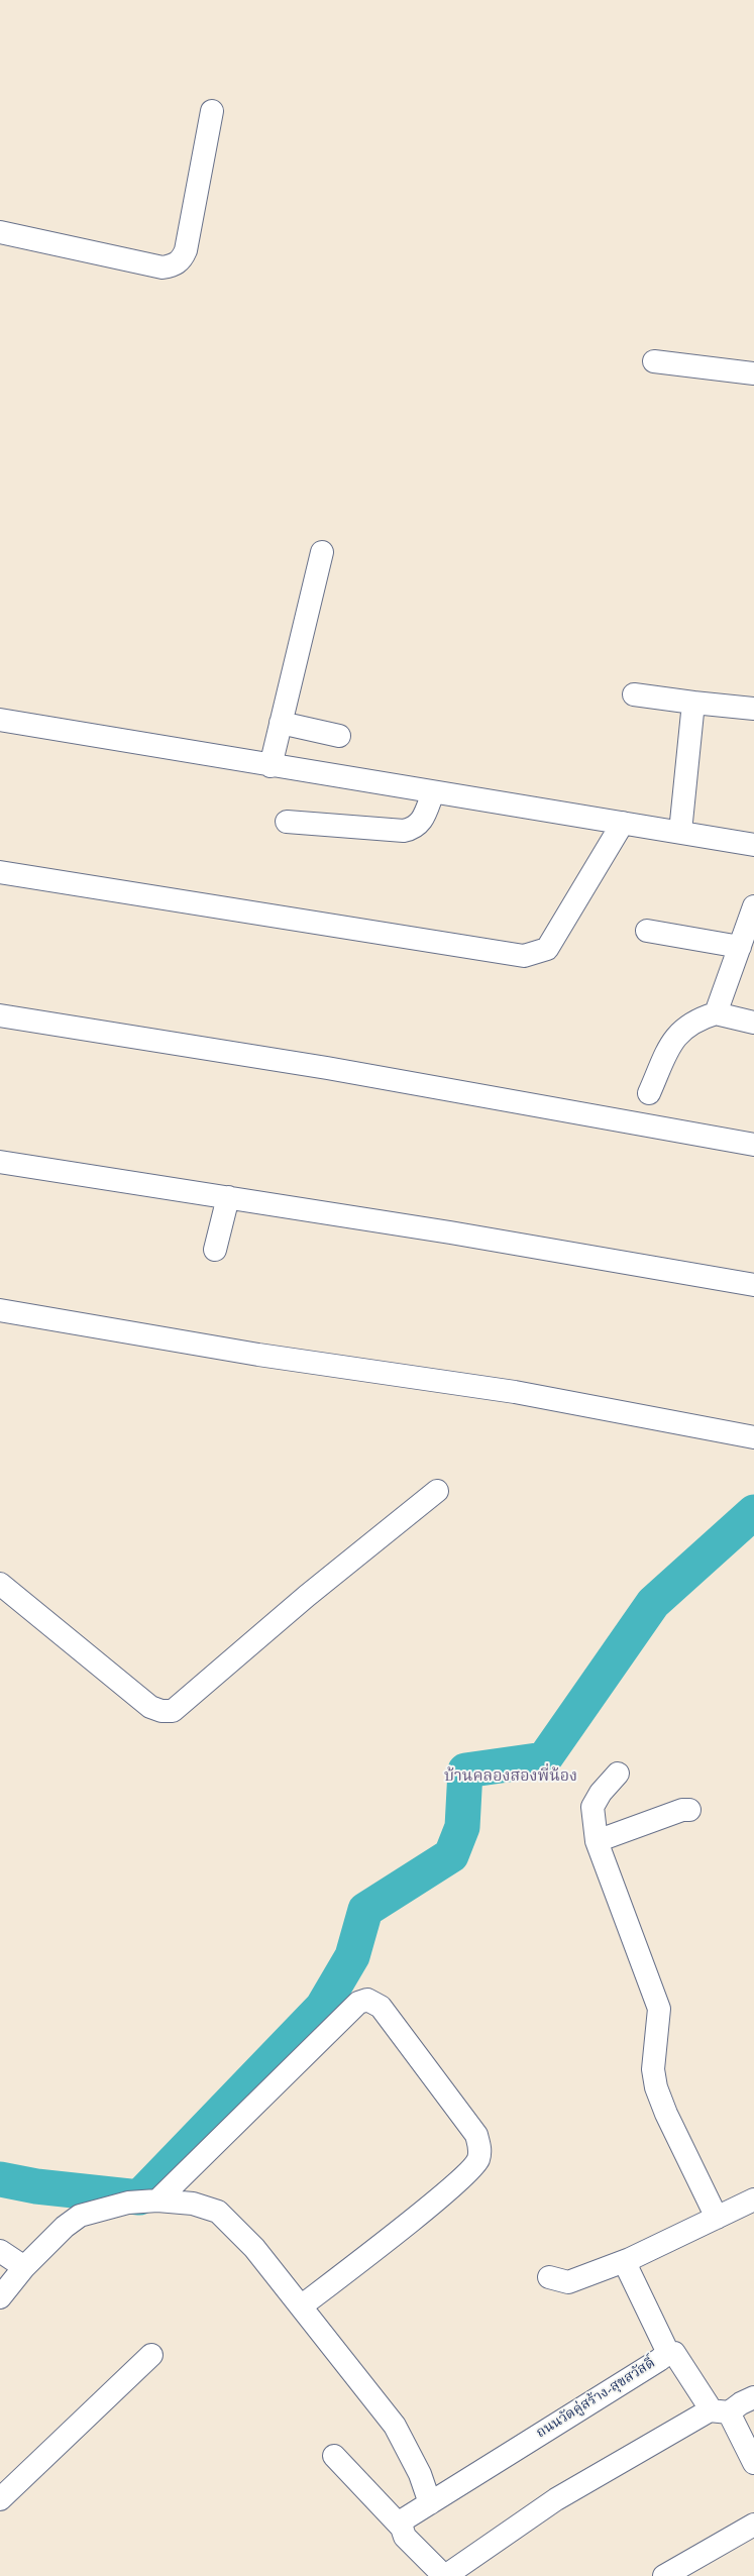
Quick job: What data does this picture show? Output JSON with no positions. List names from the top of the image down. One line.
{"streets":{"street":["ถนนวัดคู่สร้าง-สุขสวัสดิ์"]},"districts":["บ้านคลองสองพี่น้อง"]}
